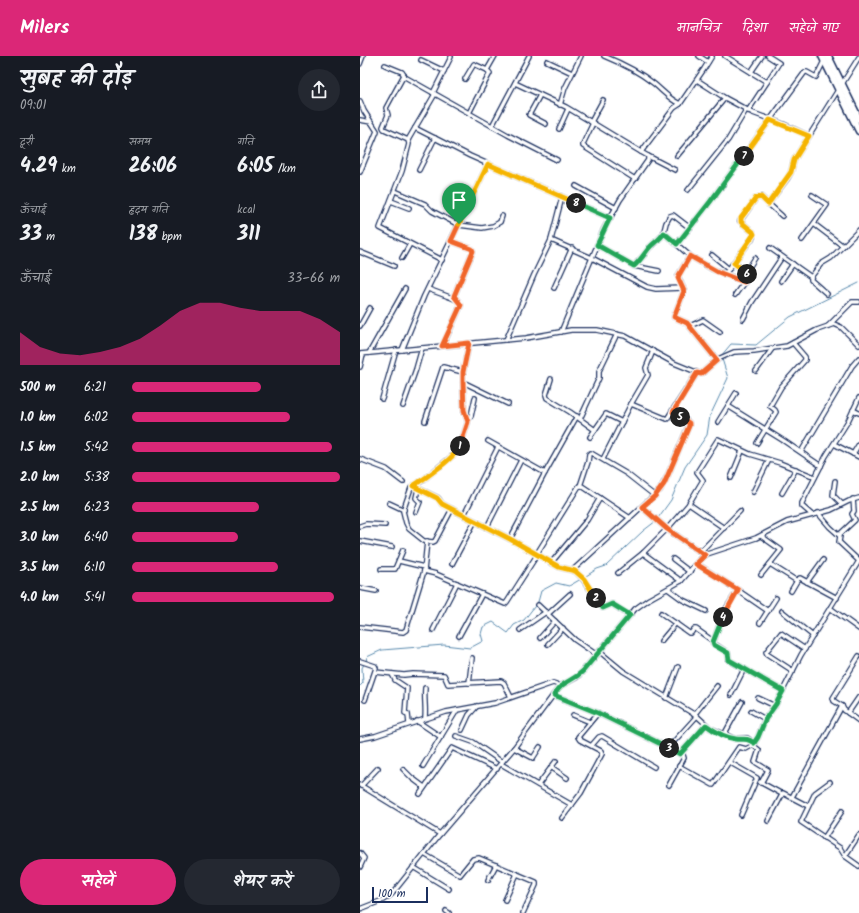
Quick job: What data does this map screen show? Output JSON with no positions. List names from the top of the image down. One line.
{"scale_bar":"100 m","page":{"header":"Milers","nav":["मानचित्र","दिशा","सहेजे गए"],"heading":["सुबह की दौड़","09:01"],"stats":[["दूरी","4.29 km"],["समय","26:06"],["गति","6:05 /km"],["ऊँचाई","33 m"],["हृदय गति","138 bpm"],["kcal","311"]],"pins":["7","8","6","5","1","2","4","3"],"chart":["ऊँचाई","33–66 m"],"list":[{"name":"500 m","note":"6:21"},{"name":"1.0 km","note":"6:02"},{"name":"1.5 km","note":"5:42"},{"name":"2.0 km","note":"5:38"},{"name":"2.5 km","note":"6:23"},{"name":"3.0 km","note":"6:40"},{"name":"3.5 km","note":"6:10"},{"name":"4.0 km","note":"5:41"}],"buttons":["सहेजें","शेयर करें"],"scale":"100 m"}}
